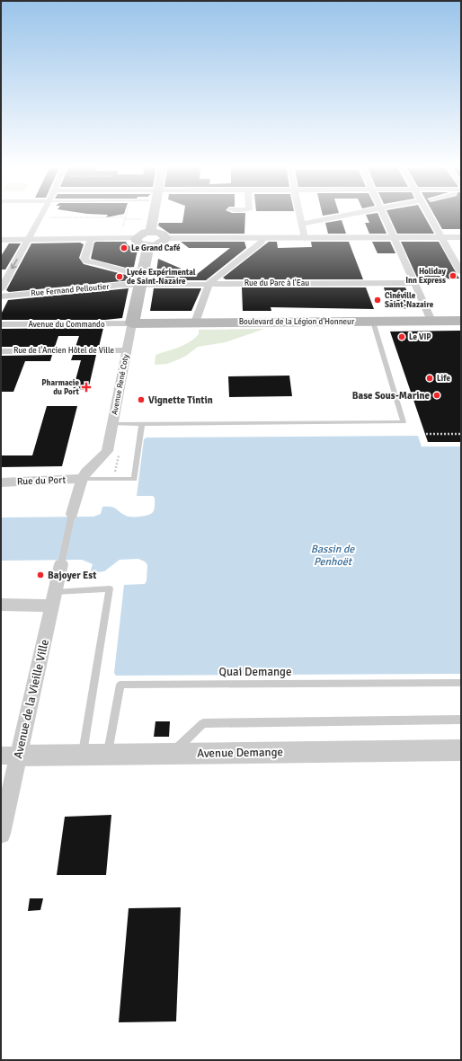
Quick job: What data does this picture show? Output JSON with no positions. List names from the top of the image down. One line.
{"streets":{"main road":["Boulevard de la Légion d'Honneur","Avenue René Coty"],"street":["Rue du Parc à l'Eau","Rue Fernand Pelloutier","Avenue du Commando","Rue de l'Ancien Hôtel de Ville","Rue du Port","Avenue de la Vieille Ville","Avenue Demange"],"lane":["Quai Demange"]},"crossings":[["Rue du Parc à l'Eau","Rue Fernand Pelloutier"],["Rue du Parc à l'Eau","Avenue René Coty"],["Rue Fernand Pelloutier","Avenue René Coty"],["Boulevard de la Légion d'Honneur","Avenue du Commando"],["Boulevard de la Légion d'Honneur","Avenue René Coty"],["Avenue du Commando","Avenue René Coty"],["Rue de l'Ancien Hôtel de Ville","Avenue René Coty"],["Avenue René Coty","Rue du Port"],["Quai Demange","Avenue Demange"],["Avenue de la Vieille Ville","Avenue Demange"]],"water":["Bassin de Penhoët"],"places":{"other":["Le Grand Café","Holiday Inn Express","Lycée Expérimental de Saint-Nazaire","Cinéville Saint-Nazaire","Le VIP","Life","Base Sous-Marine","Vignette Tintin","Bajoyer Est"],"health":["Pharmacie du Port"]}}
